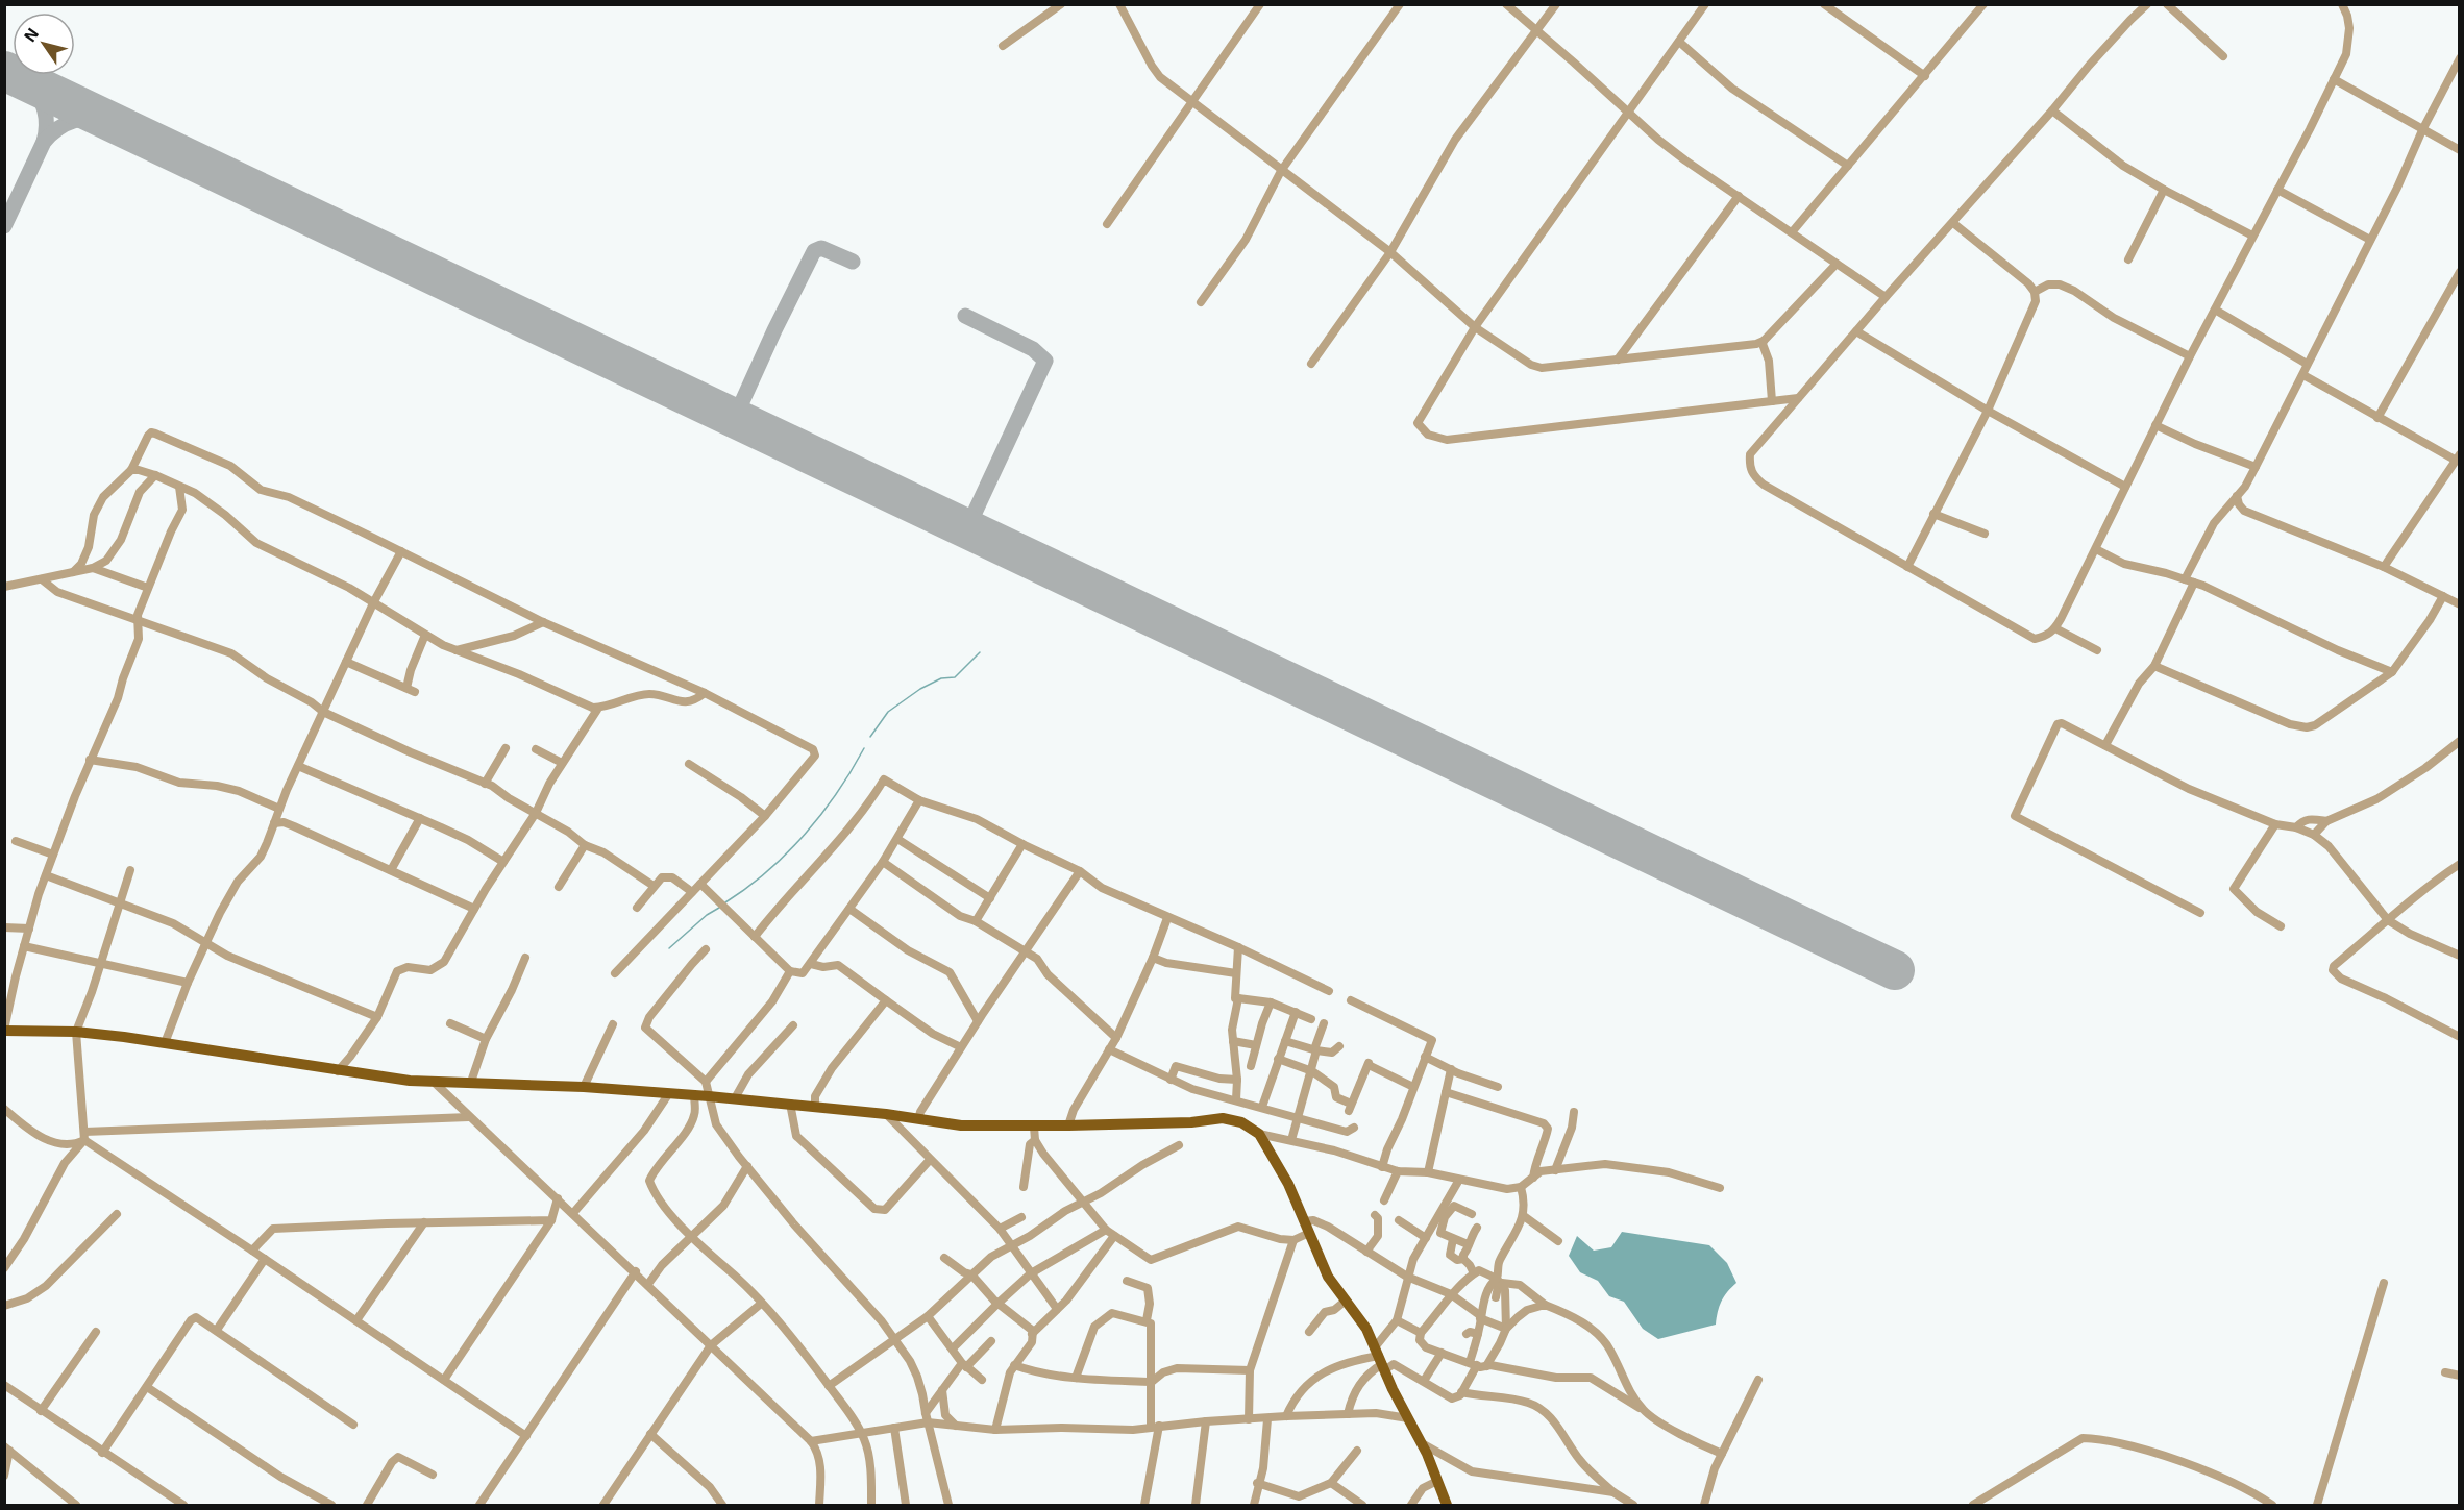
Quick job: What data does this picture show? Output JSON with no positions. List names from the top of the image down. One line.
{"north":"top left"}
